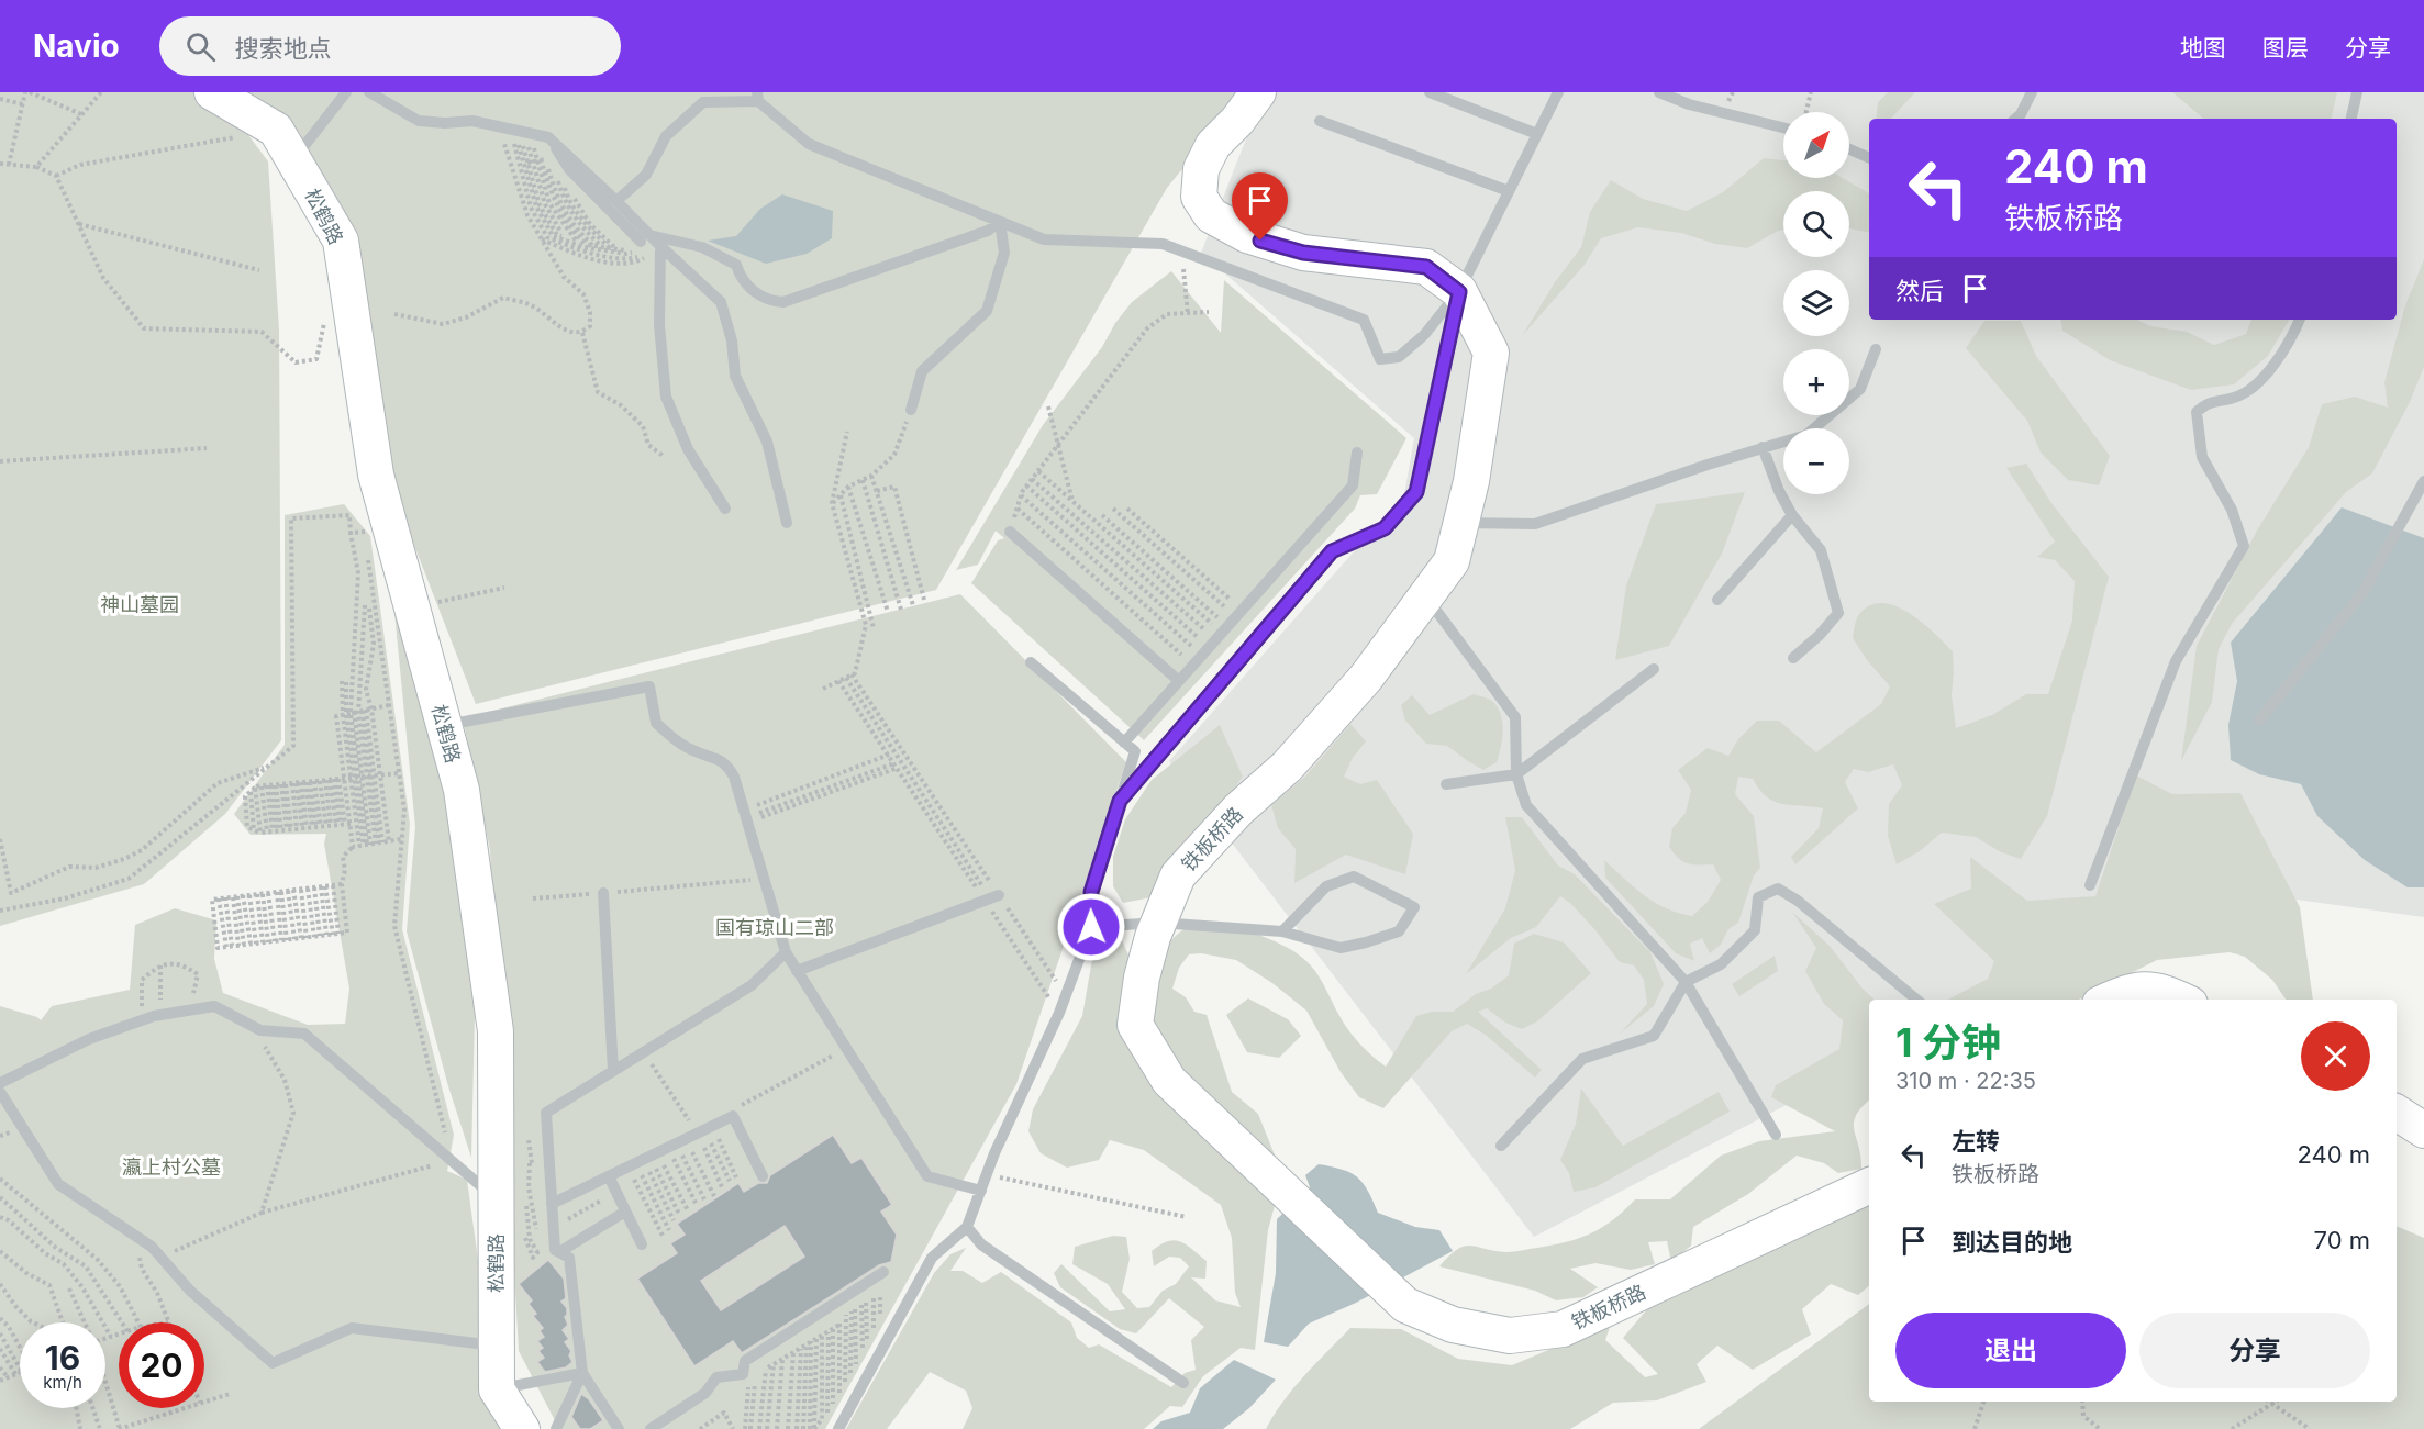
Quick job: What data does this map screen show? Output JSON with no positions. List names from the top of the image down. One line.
{"streets":{"street":["松鹤路","铁板桥路"]},"parks":["神山墓园","国有琼山二部","瀛上村公墓"],"north":"top right","page":{"header":"Navio","search":"搜索地点","nav":["地图","图层","分享"],"map_buttons":["+","−"],"turn":["240 m","铁板桥路"],"then":"然后","heading":["1 分钟","310 m · 22:35"],"list":[{"name":"左转","note":"铁板桥路","value":"240 m"},{"name":"到达目的地","value":"70 m"}],"buttons":["退出","分享"],"speed":"16 km/h","limit":"20"}}
